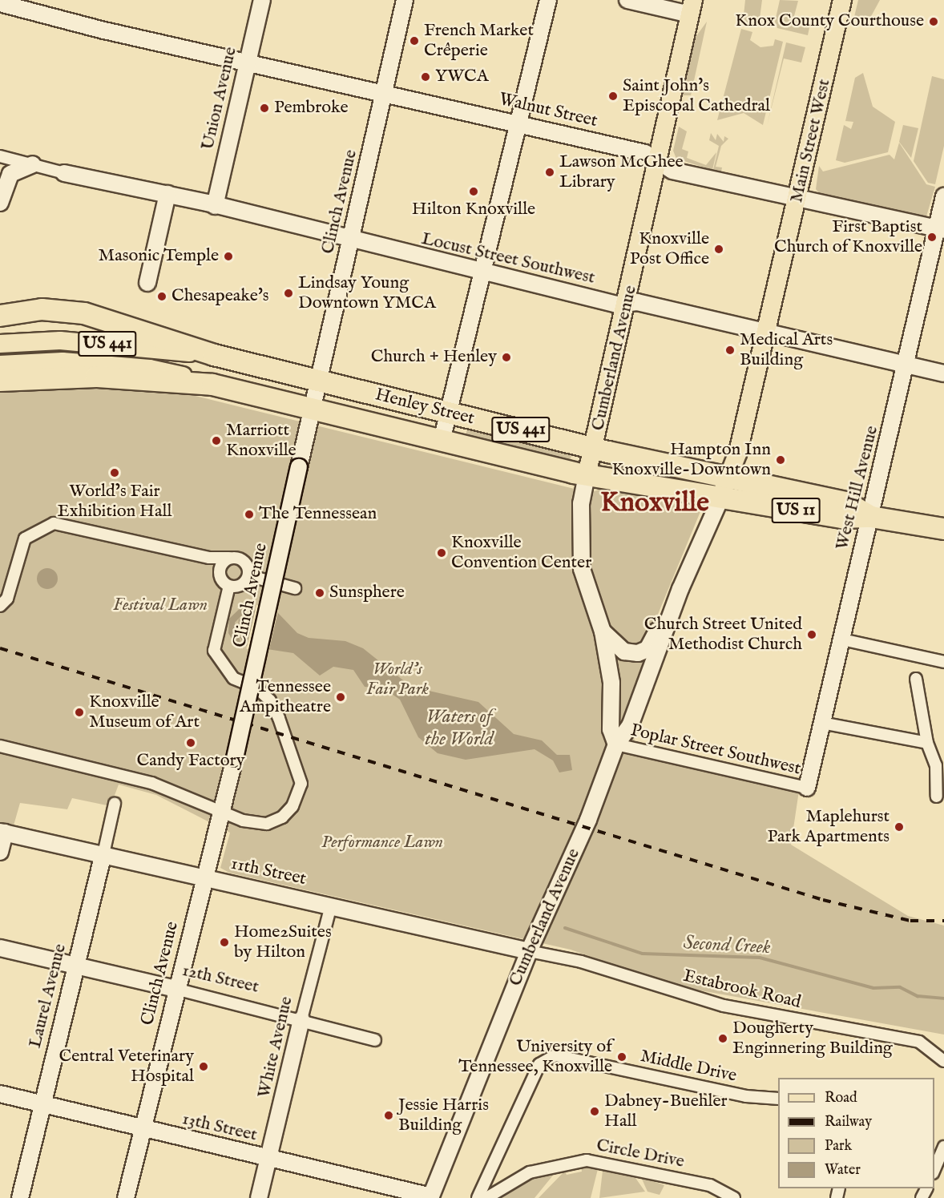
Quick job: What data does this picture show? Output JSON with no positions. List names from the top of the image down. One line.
{"streets":{"highway":["US 441","Henley Street","US 11"],"main road":["Main Street West","Cumberland Avenue"],"street":["Union Avenue","Walnut Street","Clinch Avenue","Locust Street Southwest","West Hill Avenue","Poplar Street Southwest","11th Street","12th Street","Estabrook Road","Laurel Avenue","White Avenue","Middle Drive","13th Street","Circle Drive"]},"crossings":[["Union Avenue","Walnut Street"],["Union Avenue","Locust Street Southwest"],["Walnut Street","Main Street West"],["Walnut Street","Clinch Avenue"],["Walnut Street","Cumberland Avenue"],["Walnut Street","West Hill Avenue"],["Main Street West","Locust Street Southwest"],["Main Street West","Henley Street"],["Clinch Avenue","Locust Street Southwest"],["Clinch Avenue","Henley Street"],["Clinch Avenue","11th Street"],["Clinch Avenue","12th Street"],["Clinch Avenue","13th Street"],["Locust Street Southwest","Cumberland Avenue"],["Locust Street Southwest","West Hill Avenue"],["Cumberland Avenue","Henley Street"],["Cumberland Avenue","Poplar Street Southwest"],["Cumberland Avenue","11th Street"],["Cumberland Avenue","Estabrook Road"],["Cumberland Avenue","13th Street"],["Henley Street","West Hill Avenue"],["West Hill Avenue","Poplar Street Southwest"],["11th Street","Estabrook Road"],["11th Street","Laurel Avenue"],["11th Street","White Avenue"],["12th Street","Laurel Avenue"],["12th Street","White Avenue"],["Laurel Avenue","13th Street"],["White Avenue","13th Street"]],"districts":["Knoxville"],"water":["Waters of the World","Second Creek"],"parks":["Festival Lawn","World's Fair Park","Performance Lawn"],"places":["Knox County Courthouse","French Market Crêperie","YWCA","Saint John's Episcopal Cathedral","Pembroke","Lawson McGhee Library","Hilton Knoxville","First Baptist Church of Knoxville","Knoxville Post Office","Masonic Temple","Lindsay Young Downtown YMCA","Chesapeake's","Medical Arts Building","Church + Henley","Marriott Knoxville","Hampton Inn Knoxville-Downtown","World’s Fair Exhibition Hall","The Tennessean","Knoxville Convention Center","Sunsphere","Church Street United Methodist Church","Tennessee Ampitheatre","Knoxville Museum of Art","Candy Factory","Maplehurst Park Apartments","Home2Suites by Hilton","Dougherty Enginnering Building","University of Tennessee, Knoxville","Central Veterinary Hospital","Dabney-Buehler Hall","Jessie Harris Building"],"legend":["Road","Railway","Park","Water"]}
